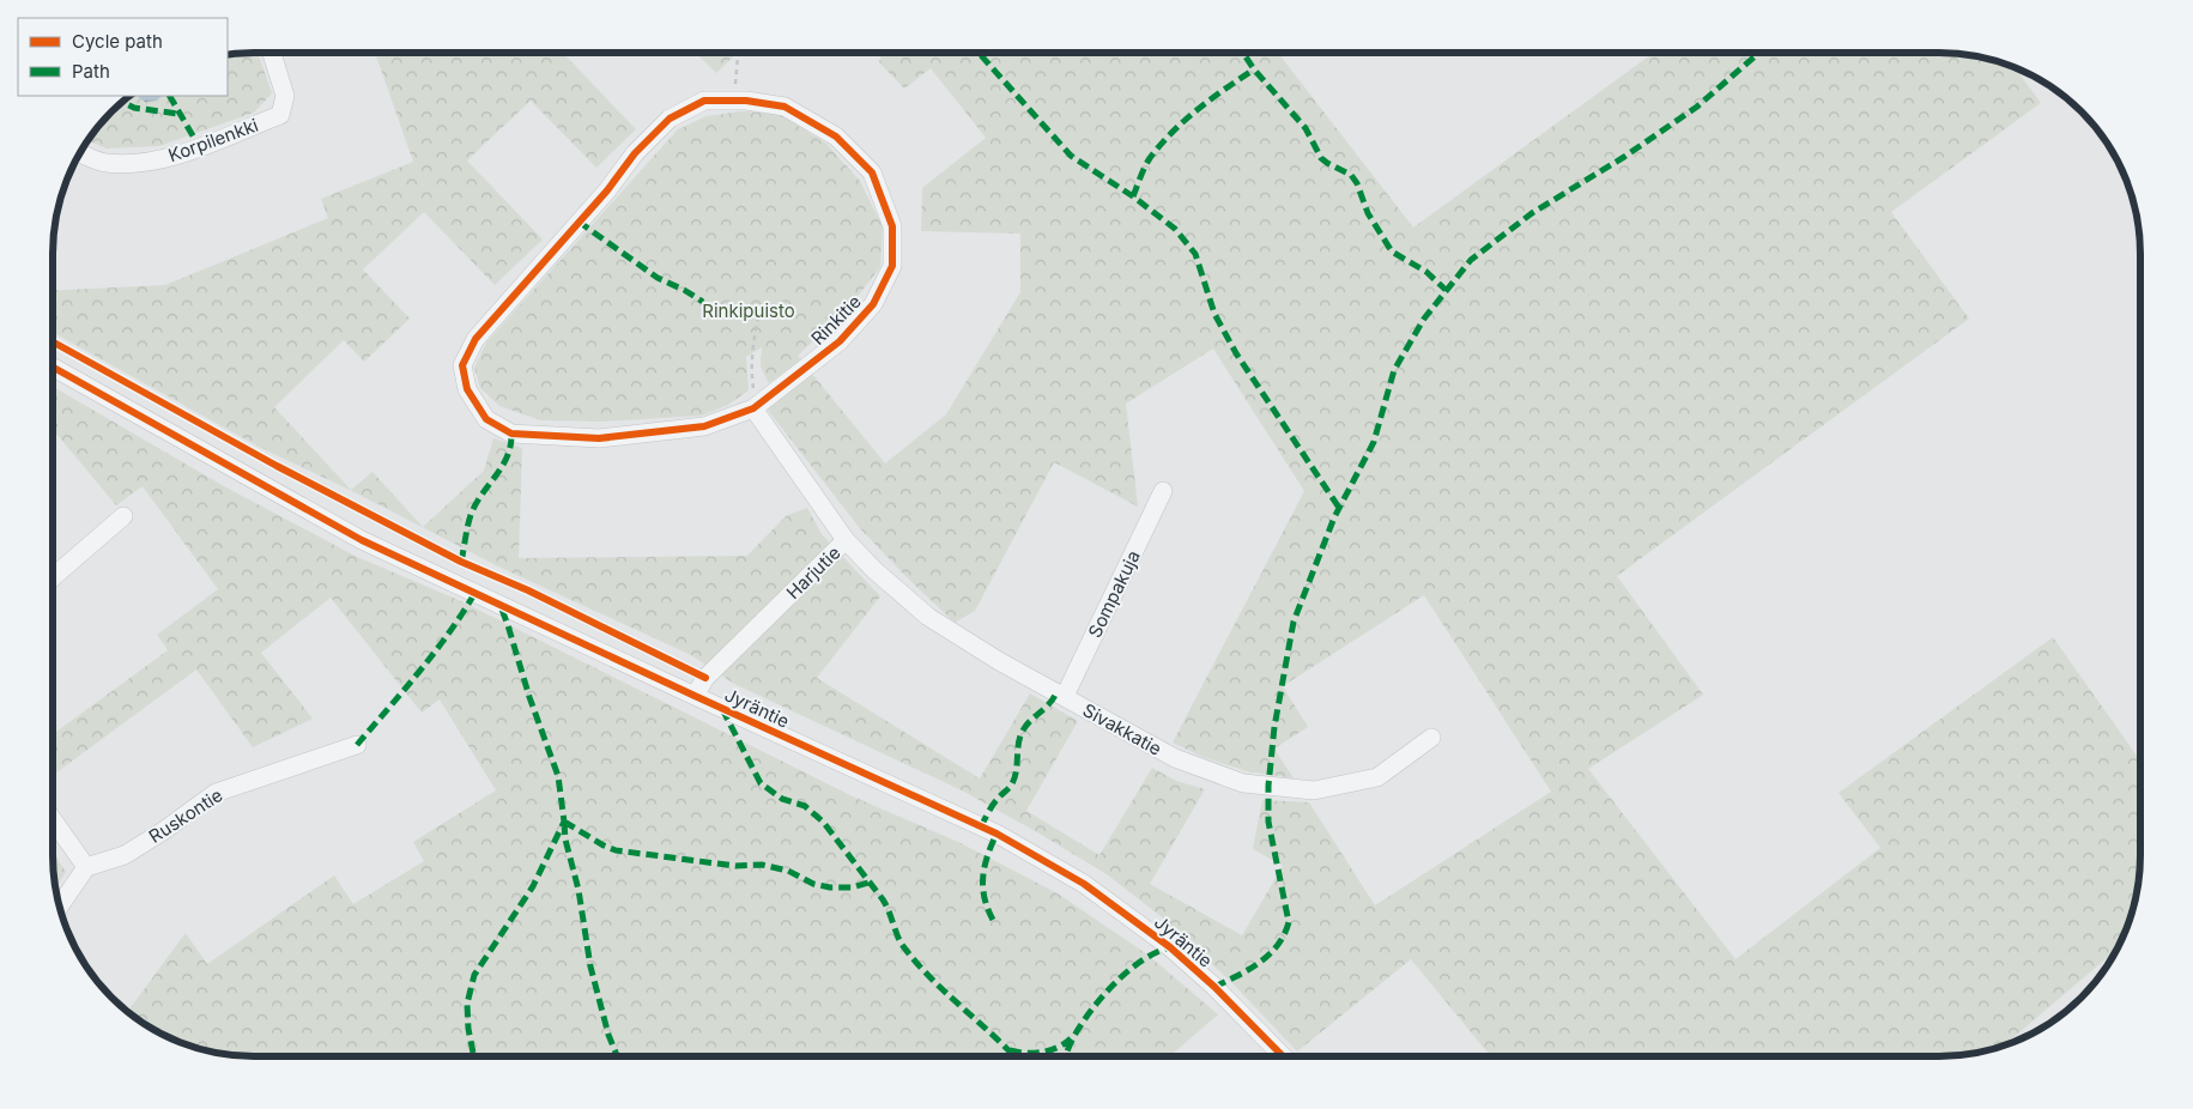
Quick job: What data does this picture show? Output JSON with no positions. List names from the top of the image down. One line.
{"streets":{"street":["Korpilenkki","Rinkitie","Harjutie","Sompakuja","Jyräntie","Sivakkatie","Ruskontie"]},"crossings":[["Rinkitie","Harjutie"],["Harjutie","Jyräntie"],["Harjutie","Sivakkatie"],["Sompakuja","Sivakkatie"]],"parks":["Rinkipuisto"],"legend":["Cycle path","Path"]}
